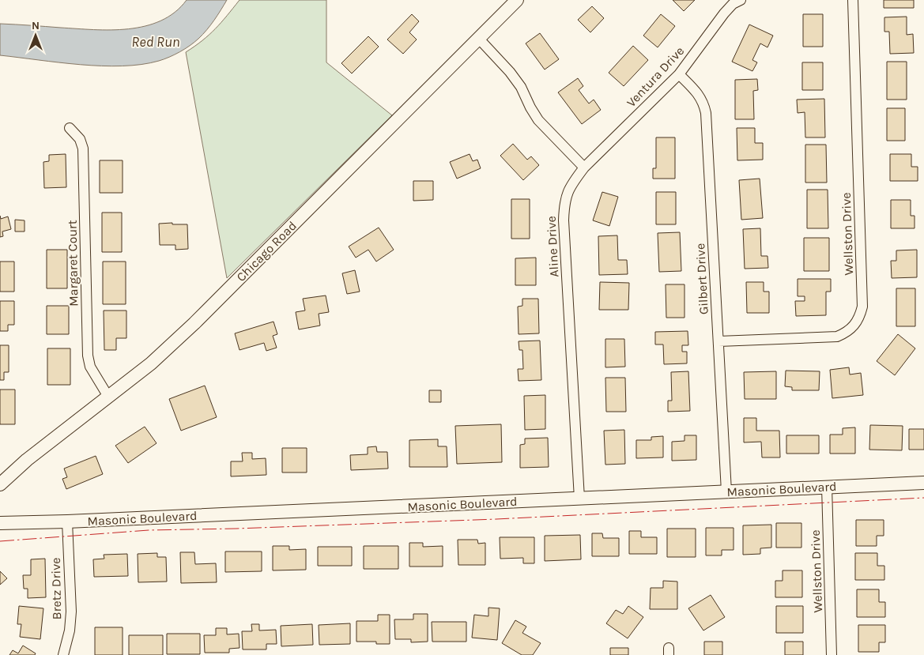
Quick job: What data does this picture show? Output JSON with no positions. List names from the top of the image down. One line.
{"streets":{"street":["Ventura Drive","Wellston Drive","Aline Drive","Chicago Road","Margaret Court","Gilbert Drive","Masonic Boulevard","Bretz Drive"]},"crossings":[["Ventura Drive","Aline Drive"],["Ventura Drive","Gilbert Drive"],["Wellston Drive","Gilbert Drive"],["Wellston Drive","Masonic Boulevard"],["Aline Drive","Masonic Boulevard"],["Chicago Road","Margaret Court"],["Gilbert Drive","Masonic Boulevard"],["Masonic Boulevard","Bretz Drive"]],"water":["Red Run"],"north":"top"}
